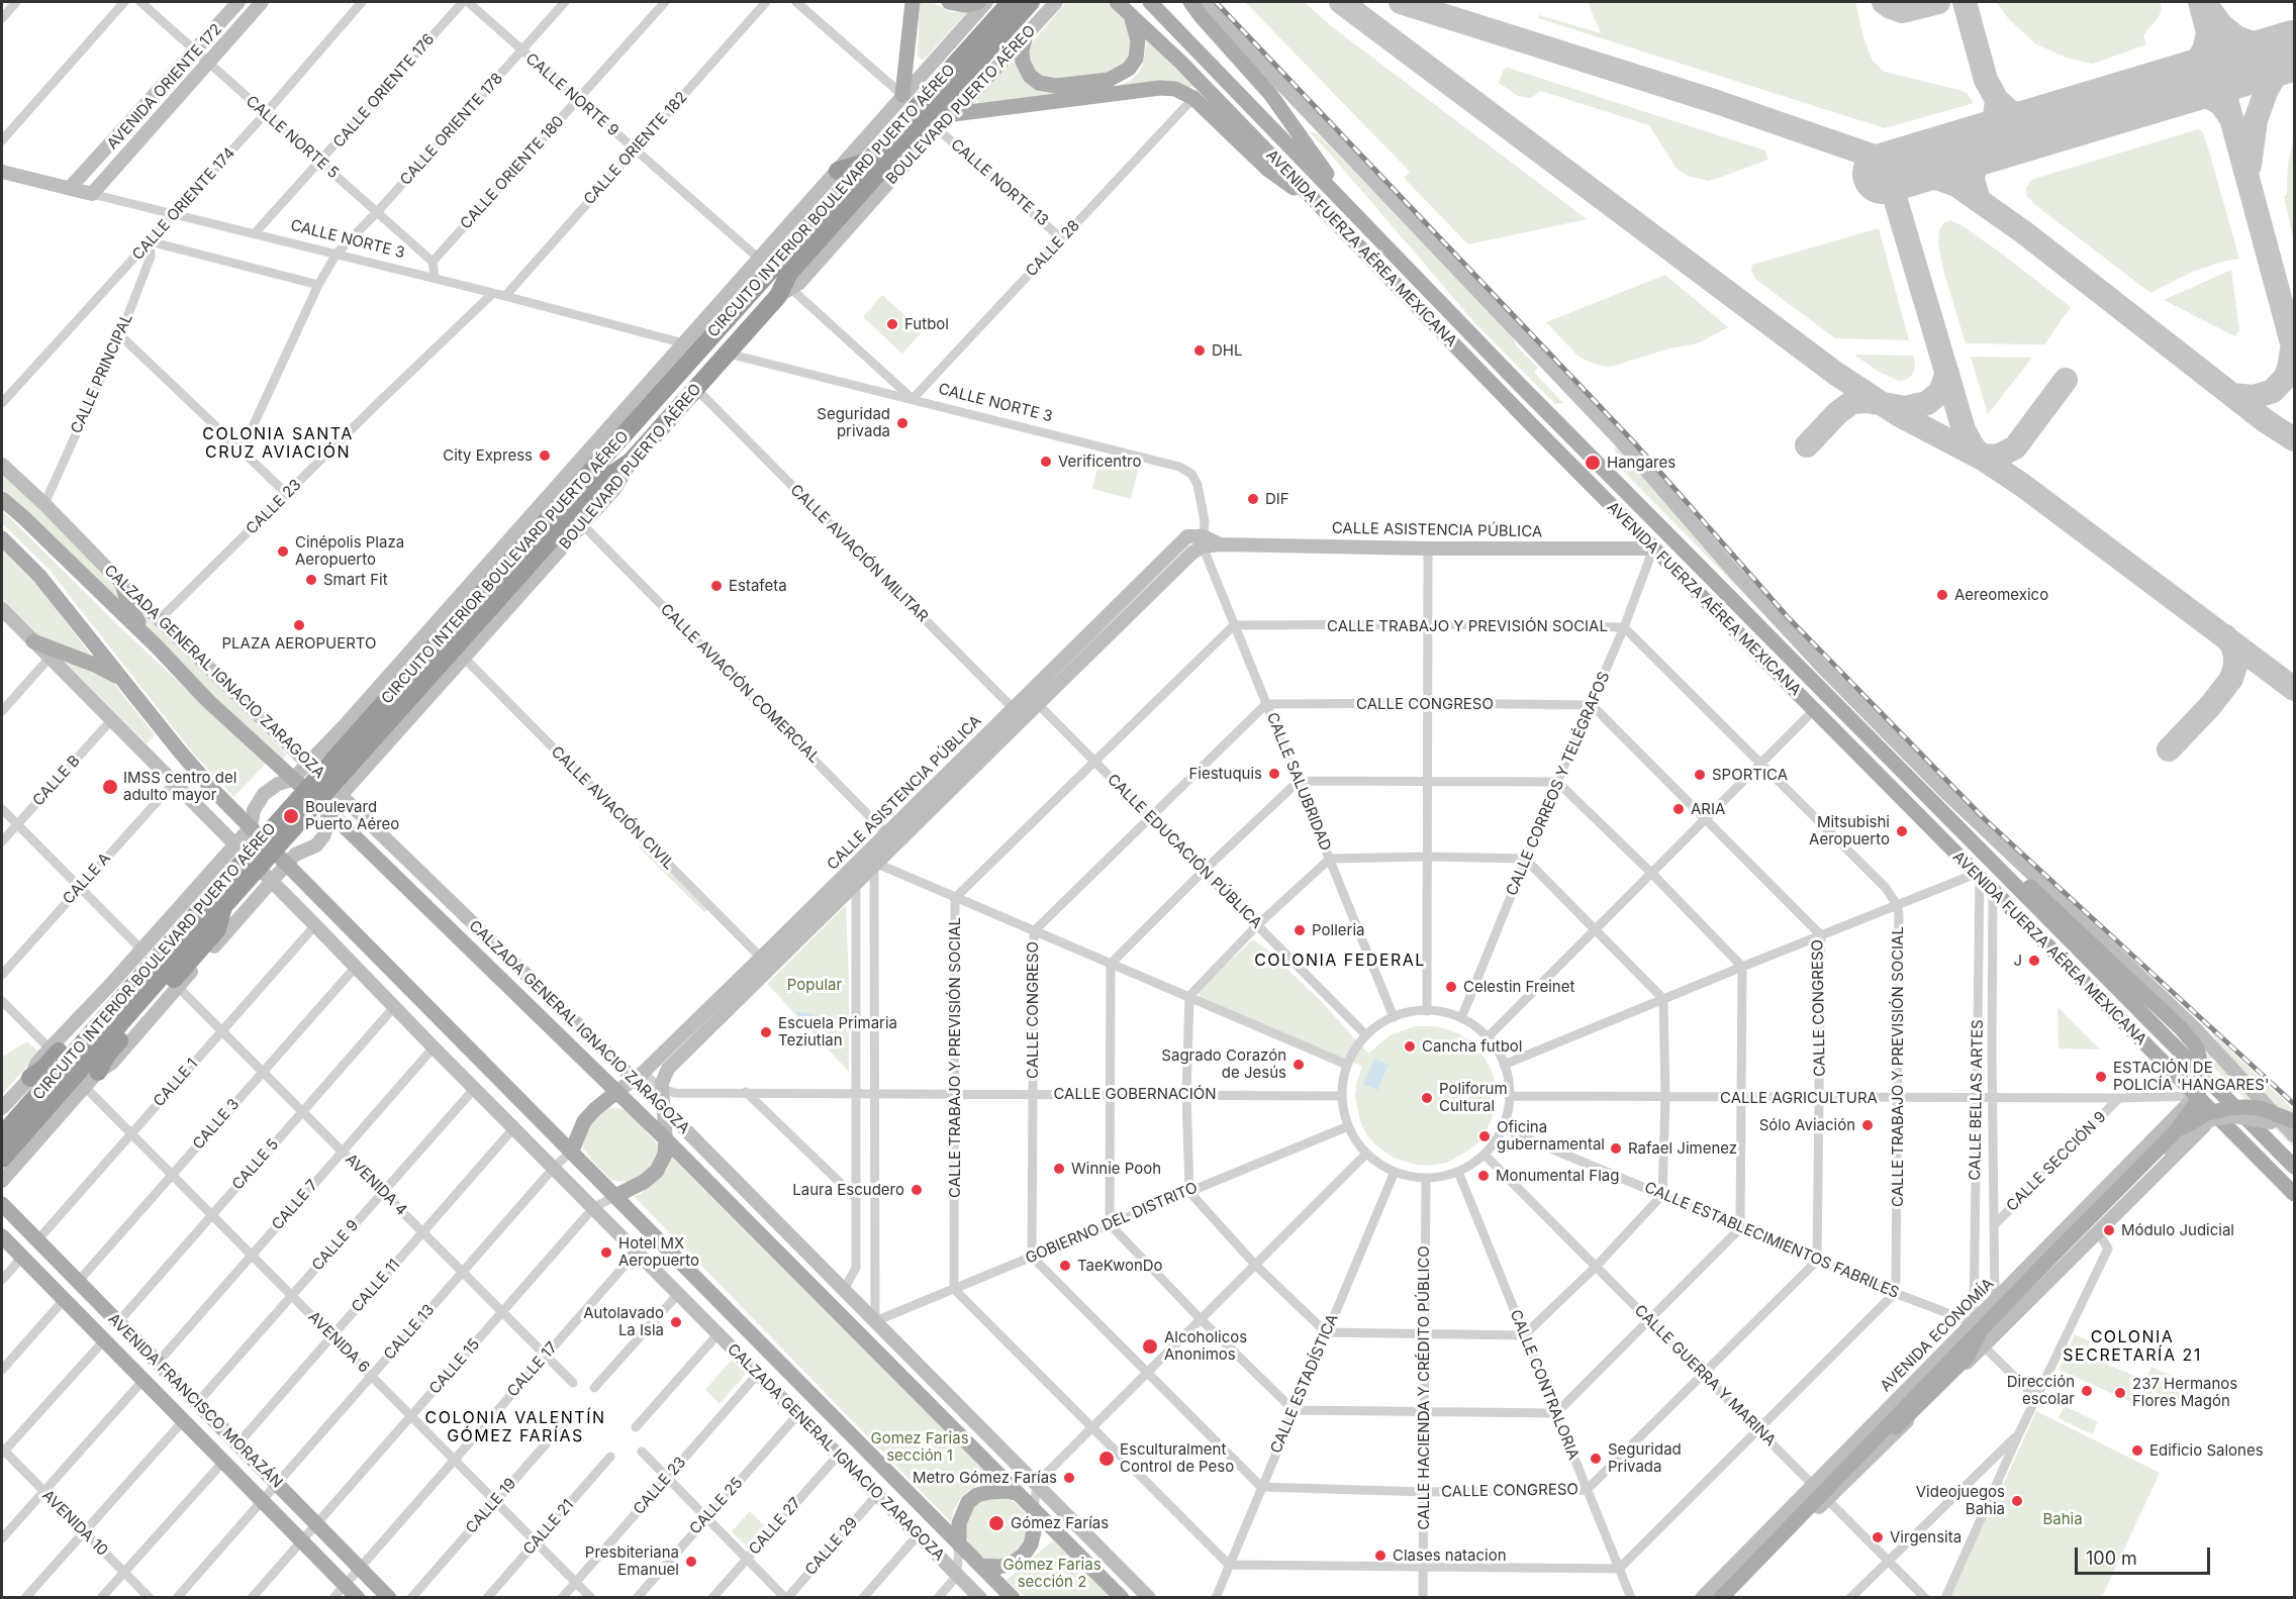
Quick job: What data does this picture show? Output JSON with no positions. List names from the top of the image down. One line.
{"streets":{"highway":["BOULEVARD PUERTO AÉREO","CIRCUITO INTERIOR BOULEVARD PUERTO AÉREO"],"main road":["AVENIDA ORIENTE 172","CALLE NORTE 3","AVENIDA FUERZA AÉREA MEXICANA","CALLE ASISTENCIA PÚBLICA","CALZADA GENERAL IGNACIO ZARAGOZA","AVENIDA ECONOMÍA","AVENIDA FRANCISCO MORAZÁN"],"street":["CALLE ORIENTE 176","CALLE NORTE 9","CALLE ORIENTE 178","CALLE NORTE 5","CALLE ORIENTE 182","CALLE ORIENTE 180","CALLE NORTE 13","CALLE ORIENTE 174","CALLE 28","CALLE PRINCIPAL","CALLE 23","CALLE AVIACIÓN MILITAR","CALLE TRABAJO Y PREVISIÓN SOCIAL","CALLE AVIACIÓN COMERCIAL","CALLE CONGRESO","CALLE B","CALLE SALUBRIDAD","CALLE CORREOS Y TELÉGRAFOS","CALLE AVIACIÓN CIVIL","CALLE EDUCACIÓN PÚBLICA","CALLE A","CALLE 1","CALLE GOBERNACIÓN","CALLE AGRICULTURA","CALLE BELLAS ARTES","CALLE 3","CALLE SECCIÓN 9","CALLE 5","AVENIDA 4","CALLE 7","GOBIERNO DEL DISTRITO","CALLE ESTABLECIMIENTOS FABRILES","CALLE 9","CALLE 11","CALLE 13","AVENIDA 6","CALLE 15","CALLE 17","CALLE GUERRA Y MARINA","CALLE ESTADÍSTICA","CALLE CONTRALORIA","CALLE HACIENDA Y CRÉDITO PÚBLICO","CALLE 19","CALLE 25","AVENIDA 10","CALLE 27","CALLE 21","CALLE 29"]},"crossings":[["AVENIDA ORIENTE 172","CALLE NORTE 5"],["AVENIDA ORIENTE 172","CALLE NORTE 3"],["CALLE ORIENTE 176","CALLE NORTE 5"],["CALLE ORIENTE 176","CALLE NORTE 3"],["CALLE NORTE 9","CALLE ORIENTE 178"],["CALLE NORTE 9","CALLE ORIENTE 182"],["CALLE NORTE 9","CALLE ORIENTE 180"],["BOULEVARD PUERTO AÉREO","CALLE NORTE 13"],["BOULEVARD PUERTO AÉREO","CIRCUITO INTERIOR BOULEVARD PUERTO AÉREO"],["BOULEVARD PUERTO AÉREO","CALLE NORTE 3"],["BOULEVARD PUERTO AÉREO","CALLE AVIACIÓN MILITAR"],["BOULEVARD PUERTO AÉREO","CALZADA GENERAL IGNACIO ZARAGOZA"],["BOULEVARD PUERTO AÉREO","CALLE AVIACIÓN COMERCIAL"],["BOULEVARD PUERTO AÉREO","CALLE AVIACIÓN CIVIL"],["BOULEVARD PUERTO AÉREO","AVENIDA 4"],["BOULEVARD PUERTO AÉREO","AVENIDA 6"],["CALLE ORIENTE 178","CALLE NORTE 5"],["CALLE ORIENTE 178","CALLE NORTE 3"],["CALLE NORTE 5","CALLE ORIENTE 180"],["CALLE NORTE 5","CALLE ORIENTE 174"],["CALLE ORIENTE 182","CALLE NORTE 3"],["CALLE NORTE 13","CALLE 28"],["CIRCUITO INTERIOR BOULEVARD PUERTO AÉREO","CALLE AVIACIÓN CIVIL"],["CALLE ORIENTE 174","CALLE NORTE 3"],["CALLE ORIENTE 174","CALLE PRINCIPAL"],["CALLE NORTE 3","CALLE 28"],["CALLE NORTE 3","CALLE 23"],["CALLE NORTE 3","CALLE ASISTENCIA PÚBLICA"],["CALLE NORTE 3","CALLE SALUBRIDAD"],["AVENIDA FUERZA AÉREA MEXICANA","CALLE ASISTENCIA PÚBLICA"],["AVENIDA FUERZA AÉREA MEXICANA","CALLE CORREOS Y TELÉGRAFOS"],["AVENIDA FUERZA AÉREA MEXICANA","CALLE AGRICULTURA"],["AVENIDA FUERZA AÉREA MEXICANA","CALLE BELLAS ARTES"],["AVENIDA FUERZA AÉREA MEXICANA","AVENIDA ECONOMÍA"],["CALLE PRINCIPAL","CALZADA GENERAL IGNACIO ZARAGOZA"],["CALLE 23","CALZADA GENERAL IGNACIO ZARAGOZA"],["CALLE 23","AVENIDA 6"],["CALLE ASISTENCIA PÚBLICA","CALLE AVIACIÓN MILITAR"],["CALLE ASISTENCIA PÚBLICA","CALZADA GENERAL IGNACIO ZARAGOZA"],["CALLE ASISTENCIA PÚBLICA","CALLE AVIACIÓN COMERCIAL"],["CALLE ASISTENCIA PÚBLICA","CALLE SALUBRIDAD"],["CALLE ASISTENCIA PÚBLICA","CALLE CORREOS Y TELÉGRAFOS"],["CALLE ASISTENCIA PÚBLICA","CALLE AVIACIÓN CIVIL"],["CALLE ASISTENCIA PÚBLICA","CALLE EDUCACIÓN PÚBLICA"],["CALLE ASISTENCIA PÚBLICA","CALLE GOBERNACIÓN"],["CALLE ASISTENCIA PÚBLICA","GOBIERNO DEL DISTRITO"],["CALLE ASISTENCIA PÚBLICA","CALLE 13"],["CALLE ASISTENCIA PÚBLICA","CALLE 15"],["CALLE TRABAJO Y PREVISIÓN SOCIAL","CALLE SALUBRIDAD"],["CALLE TRABAJO Y PREVISIÓN SOCIAL","CALLE CORREOS Y TELÉGRAFOS"],["CALLE TRABAJO Y PREVISIÓN SOCIAL","CALLE EDUCACIÓN PÚBLICA"],["CALLE TRABAJO Y PREVISIÓN SOCIAL","CALLE GOBERNACIÓN"],["CALLE TRABAJO Y PREVISIÓN SOCIAL","CALLE AGRICULTURA"],["CALLE TRABAJO Y PREVISIÓN SOCIAL","GOBIERNO DEL DISTRITO"],["CALLE TRABAJO Y PREVISIÓN SOCIAL","CALLE ESTABLECIMIENTOS FABRILES"],["CALZADA GENERAL IGNACIO ZARAGOZA","CALLE B"],["CALZADA GENERAL IGNACIO ZARAGOZA","CALLE A"],["CALZADA GENERAL IGNACIO ZARAGOZA","CALLE 1"],["CALZADA GENERAL IGNACIO ZARAGOZA","CALLE 3"],["CALZADA GENERAL IGNACIO ZARAGOZA","CALLE 5"],["CALZADA GENERAL IGNACIO ZARAGOZA","CALLE 7"],["CALZADA GENERAL IGNACIO ZARAGOZA","GOBIERNO DEL DISTRITO"],["CALZADA GENERAL IGNACIO ZARAGOZA","CALLE 9"],["CALZADA GENERAL IGNACIO ZARAGOZA","CALLE 11"],["CALZADA GENERAL IGNACIO ZARAGOZA","CALLE 13"],["CALZADA GENERAL IGNACIO ZARAGOZA","CALLE 15"],["CALZADA GENERAL IGNACIO ZARAGOZA","CALLE 17"],["CALZADA GENERAL IGNACIO ZARAGOZA","CALLE 25"],["CALZADA GENERAL IGNACIO ZARAGOZA","CALLE 27"],["CALZADA GENERAL IGNACIO ZARAGOZA","CALLE 29"],["CALLE CONGRESO","CALLE SALUBRIDAD"],["CALLE CONGRESO","CALLE CORREOS Y TELÉGRAFOS"],["CALLE CONGRESO","CALLE EDUCACIÓN PÚBLICA"],["CALLE CONGRESO","CALLE GOBERNACIÓN"],["CALLE CONGRESO","CALLE AGRICULTURA"],["CALLE CONGRESO","GOBIERNO DEL DISTRITO"],["CALLE CONGRESO","CALLE ESTABLECIMIENTOS FABRILES"],["CALLE CONGRESO","CALLE GUERRA Y MARINA"],["CALLE CONGRESO","CALLE ESTADÍSTICA"],["CALLE CONGRESO","CALLE CONTRALORIA"],["CALLE CONGRESO","CALLE HACIENDA Y CRÉDITO PÚBLICO"],["CALLE SALUBRIDAD","CALLE CORREOS Y TELÉGRAFOS"],["CALLE SALUBRIDAD","CALLE EDUCACIÓN PÚBLICA"],["CALLE SALUBRIDAD","CALLE GOBERNACIÓN"],["CALLE SALUBRIDAD","CALLE AGRICULTURA"],["CALLE SALUBRIDAD","GOBIERNO DEL DISTRITO"],["CALLE SALUBRIDAD","CALLE ESTABLECIMIENTOS FABRILES"],["CALLE SALUBRIDAD","CALLE GUERRA Y MARINA"],["CALLE SALUBRIDAD","CALLE ESTADÍSTICA"],["CALLE SALUBRIDAD","CALLE CONTRALORIA"],["CALLE SALUBRIDAD","CALLE HACIENDA Y CRÉDITO PÚBLICO"],["CALLE CORREOS Y TELÉGRAFOS","CALLE EDUCACIÓN PÚBLICA"],["CALLE CORREOS Y TELÉGRAFOS","CALLE GOBERNACIÓN"],["CALLE CORREOS Y TELÉGRAFOS","CALLE AGRICULTURA"],["CALLE CORREOS Y TELÉGRAFOS","GOBIERNO DEL DISTRITO"],["CALLE CORREOS Y TELÉGRAFOS","CALLE ESTABLECIMIENTOS FABRILES"],["CALLE CORREOS Y TELÉGRAFOS","CALLE GUERRA Y MARINA"],["CALLE CORREOS Y TELÉGRAFOS","CALLE ESTADÍSTICA"],["CALLE CORREOS Y TELÉGRAFOS","CALLE CONTRALORIA"],["CALLE CORREOS Y TELÉGRAFOS","CALLE HACIENDA Y CRÉDITO PÚBLICO"],["CALLE EDUCACIÓN PÚBLICA","CALLE GOBERNACIÓN"],["CALLE EDUCACIÓN PÚBLICA","CALLE AGRICULTURA"],["CALLE EDUCACIÓN PÚBLICA","GOBIERNO DEL DISTRITO"],["CALLE EDUCACIÓN PÚBLICA","CALLE ESTABLECIMIENTOS FABRILES"],["CALLE EDUCACIÓN PÚBLICA","CALLE GUERRA Y MARINA"],["CALLE EDUCACIÓN PÚBLICA","CALLE ESTADÍSTICA"],["CALLE EDUCACIÓN PÚBLICA","CALLE CONTRALORIA"],["CALLE EDUCACIÓN PÚBLICA","CALLE HACIENDA Y CRÉDITO PÚBLICO"],["CALLE 1","AVENIDA 4"],["CALLE 1","AVENIDA 6"],["CALLE 1","AVENIDA FRANCISCO MORAZÁN"],["CALLE GOBERNACIÓN","CALLE AGRICULTURA"],["CALLE GOBERNACIÓN","GOBIERNO DEL DISTRITO"],["CALLE GOBERNACIÓN","CALLE ESTABLECIMIENTOS FABRILES"],["CALLE GOBERNACIÓN","CALLE GUERRA Y MARINA"],["CALLE GOBERNACIÓN","CALLE ESTADÍSTICA"],["CALLE GOBERNACIÓN","CALLE CONTRALORIA"],["CALLE GOBERNACIÓN","CALLE HACIENDA Y CRÉDITO PÚBLICO"],["CALLE AGRICULTURA","CALLE BELLAS ARTES"],["CALLE AGRICULTURA","CALLE SECCIÓN 9"],["CALLE AGRICULTURA","GOBIERNO DEL DISTRITO"],["CALLE AGRICULTURA","CALLE ESTABLECIMIENTOS FABRILES"],["CALLE AGRICULTURA","AVENIDA ECONOMÍA"],["CALLE AGRICULTURA","CALLE GUERRA Y MARINA"],["CALLE AGRICULTURA","CALLE ESTADÍSTICA"],["CALLE AGRICULTURA","CALLE CONTRALORIA"],["CALLE AGRICULTURA","CALLE HACIENDA Y CRÉDITO PÚBLICO"],["CALLE BELLAS ARTES","CALLE SECCIÓN 9"],["CALLE BELLAS ARTES","CALLE ESTABLECIMIENTOS FABRILES"],["CALLE BELLAS ARTES","AVENIDA ECONOMÍA"],["CALLE 3","AVENIDA 4"],["CALLE 3","AVENIDA 6"],["CALLE 3","AVENIDA FRANCISCO MORAZÁN"],["CALLE 5","AVENIDA 4"],["CALLE 5","AVENIDA 6"],["CALLE 5","AVENIDA FRANCISCO MORAZÁN"],["AVENIDA 4","CALLE 7"],["AVENIDA 4","CALLE 9"],["AVENIDA 4","CALLE 11"],["AVENIDA 4","CALLE 13"],["AVENIDA 4","CALLE 15"],["AVENIDA 4","CALLE 17"],["CALLE 7","AVENIDA 6"],["CALLE 7","AVENIDA FRANCISCO MORAZÁN"],["GOBIERNO DEL DISTRITO","CALLE ESTABLECIMIENTOS FABRILES"],["GOBIERNO DEL DISTRITO","CALLE GUERRA Y MARINA"],["GOBIERNO DEL DISTRITO","CALLE ESTADÍSTICA"],["GOBIERNO DEL DISTRITO","CALLE CONTRALORIA"],["GOBIERNO DEL DISTRITO","CALLE HACIENDA Y CRÉDITO PÚBLICO"],["CALLE ESTABLECIMIENTOS FABRILES","AVENIDA ECONOMÍA"],["CALLE ESTABLECIMIENTOS FABRILES","CALLE GUERRA Y MARINA"],["CALLE ESTABLECIMIENTOS FABRILES","CALLE ESTADÍSTICA"],["CALLE ESTABLECIMIENTOS FABRILES","CALLE CONTRALORIA"],["CALLE ESTABLECIMIENTOS FABRILES","CALLE HACIENDA Y CRÉDITO PÚBLICO"],["CALLE 9","AVENIDA 6"],["CALLE 9","AVENIDA FRANCISCO MORAZÁN"],["CALLE 11","AVENIDA 6"],["CALLE 11","AVENIDA FRANCISCO MORAZÁN"],["CALLE 13","AVENIDA 6"],["CALLE 13","CALLE 15"],["CALLE 13","AVENIDA FRANCISCO MORAZÁN"],["AVENIDA ECONOMÍA","CALLE GUERRA Y MARINA"],["AVENIDA 6","CALLE 15"],["AVENIDA 6","CALLE 17"],["AVENIDA 6","CALLE 19"],["AVENIDA 6","CALLE 21"],["CALLE 15","AVENIDA FRANCISCO MORAZÁN"],["CALLE 17","AVENIDA FRANCISCO MORAZÁN"],["CALLE GUERRA Y MARINA","CALLE ESTADÍSTICA"],["CALLE GUERRA Y MARINA","CALLE CONTRALORIA"],["CALLE GUERRA Y MARINA","CALLE HACIENDA Y CRÉDITO PÚBLICO"],["CALLE ESTADÍSTICA","CALLE CONTRALORIA"],["CALLE ESTADÍSTICA","CALLE HACIENDA Y CRÉDITO PÚBLICO"],["CALLE CONTRALORIA","CALLE HACIENDA Y CRÉDITO PÚBLICO"]],"districts":["COLONIA SANTA CRUZ AVIACIÓN","COLONIA FEDERAL","COLONIA SECRETARÍA 21","COLONIA VALENTÍN GÓMEZ FARÍAS"],"parks":["Popular","Gomez Farias sección 1","Bahia","Gómez Farias sección 2"],"places":["Futbol","DHL","Seguridad privada","City Express","Verificentro","Hangares","DIF","Cinépolis Plaza Aeropuerto","Smart Fit","Estafeta","Aereomexico","PLAZA AEROPUERTO","Fiestuquis","SPORTICA","IMSS centro del adulto mayor","ARIA","Boulevard Puerto Aéreo","Mitsubishi Aeropuerto","Polleria","J","Celestin Freinet","Escuela Primaria Teziutlan","Cancha futbol","Sagrado Corazón de Jesús","ESTACIÓN DE POLICÍA 'HANGARES'","Poliforum Cultural","Sólo Aviación","Oficina gubernamental","Rafael Jimenez","Winnie Pooh","Monumental Flag","Laura Escudero","Módulo Judicial","Hotel MX Aeropuerto","TaeKwonDo","Autolavado La Isla","Alcoholicos Anonimos","Dirección escolar","237 Hermanos Flores Magón","Edificio Salones","Esculturalment Control de Peso","Seguridad Privada","Metro Gómez Farías","Videojuegos Bahia","Gómez Farías","Virgensita","Clases natacion","Presbiteriana Emanuel"],"scale_bar":"100 m"}
